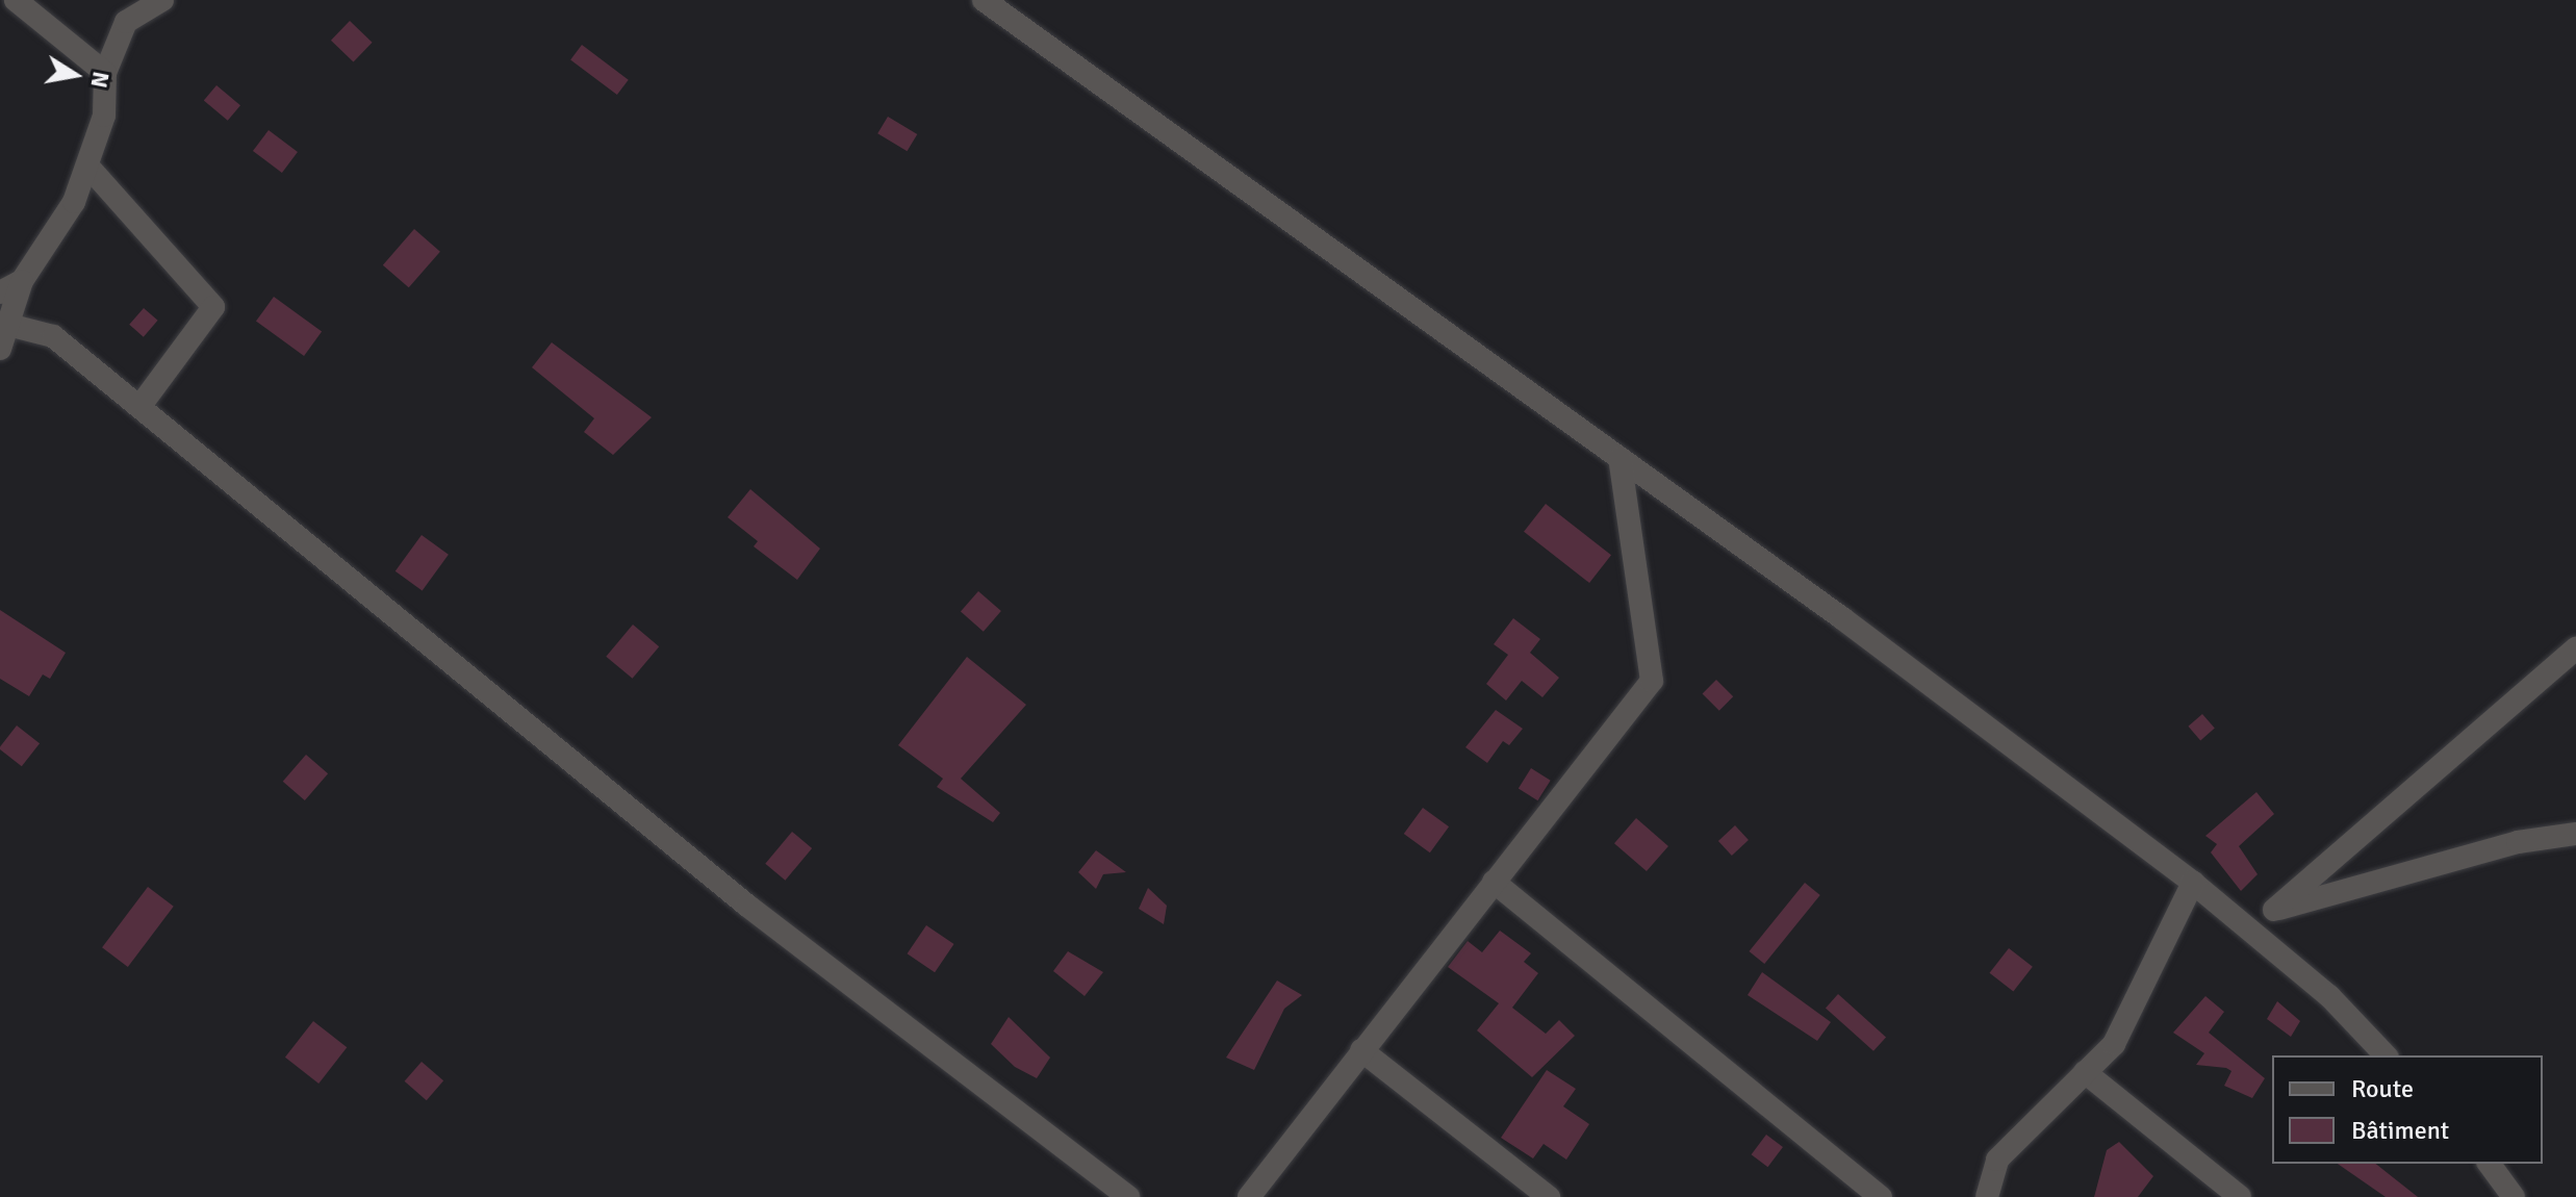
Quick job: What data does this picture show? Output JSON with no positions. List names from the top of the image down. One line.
{"legend":["Route","Bâtiment"],"north":"right"}
